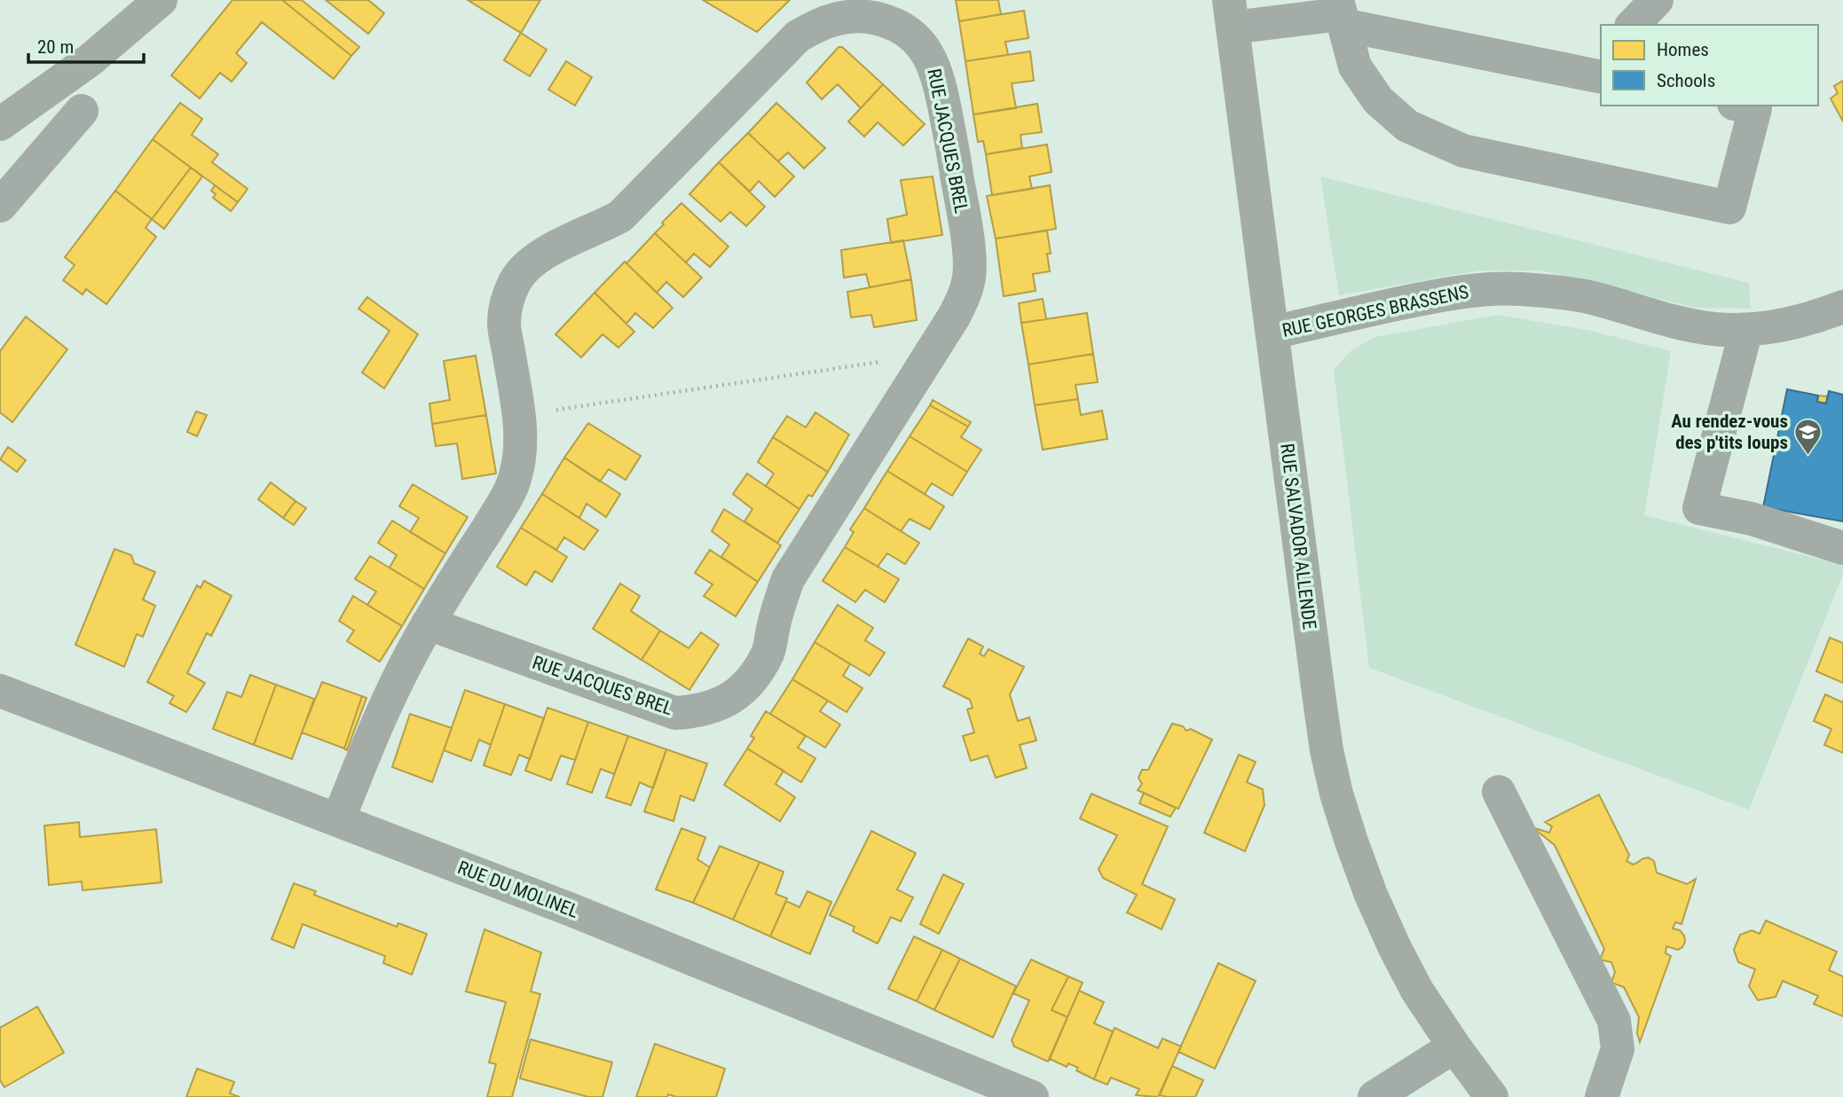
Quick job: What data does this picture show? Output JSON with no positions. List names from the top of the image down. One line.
{"streets":{"main road":["RUE SALVADOR ALLENDE"],"street":["RUE JACQUES BREL","RUE GEORGES BRASSENS","RUE DU MOLINEL"]},"crossings":[["RUE JACQUES BREL","RUE DU MOLINEL"],["RUE GEORGES BRASSENS","RUE SALVADOR ALLENDE"]],"places":{"school or university":["Au rendez-vous des p'tits loups"]},"legend":["Homes","Schools"],"scale_bar":"20 m"}
